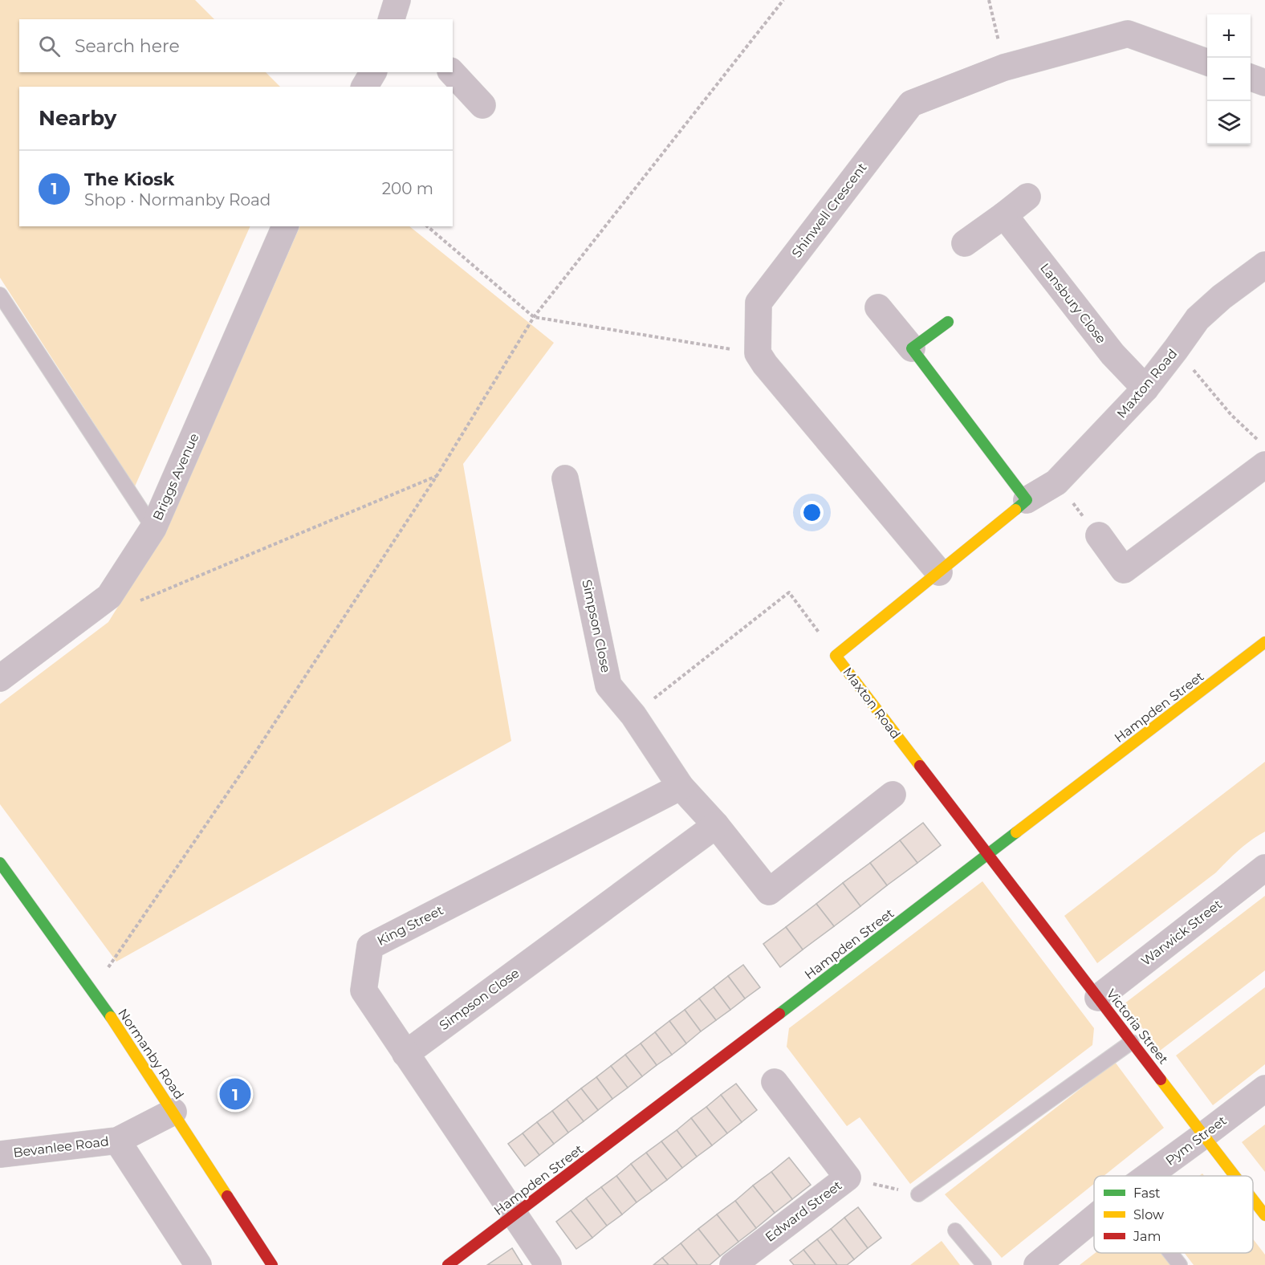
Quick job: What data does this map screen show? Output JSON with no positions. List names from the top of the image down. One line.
{"streets":{"street":["Shinwell Crescent","Lansbury Close","Maxton Road","Briggs Avenue","Simpson Close","Hampden Street","King Street","Warwick Street","Victoria Street","Normanby Road","Pym Street","Bevanlee Road","Edward Street"]},"crossings":[["Lansbury Close","Maxton Road"],["Maxton Road","Hampden Street"],["Maxton Road","Victoria Street"],["Simpson Close","King Street"],["Hampden Street","King Street"],["Hampden Street","Victoria Street"],["Warwick Street","Victoria Street"],["Victoria Street","Pym Street"],["Normanby Road","Bevanlee Road"]],"legend":["Fast","Slow","Jam"],"page":{"map_buttons":["+","−"],"search":"Search here","heading":"Nearby","list":[{"mark":"1","name":"The Kiosk","note":"Shop · Normanby Road","value":"200 m"}],"pins":"1"}}
